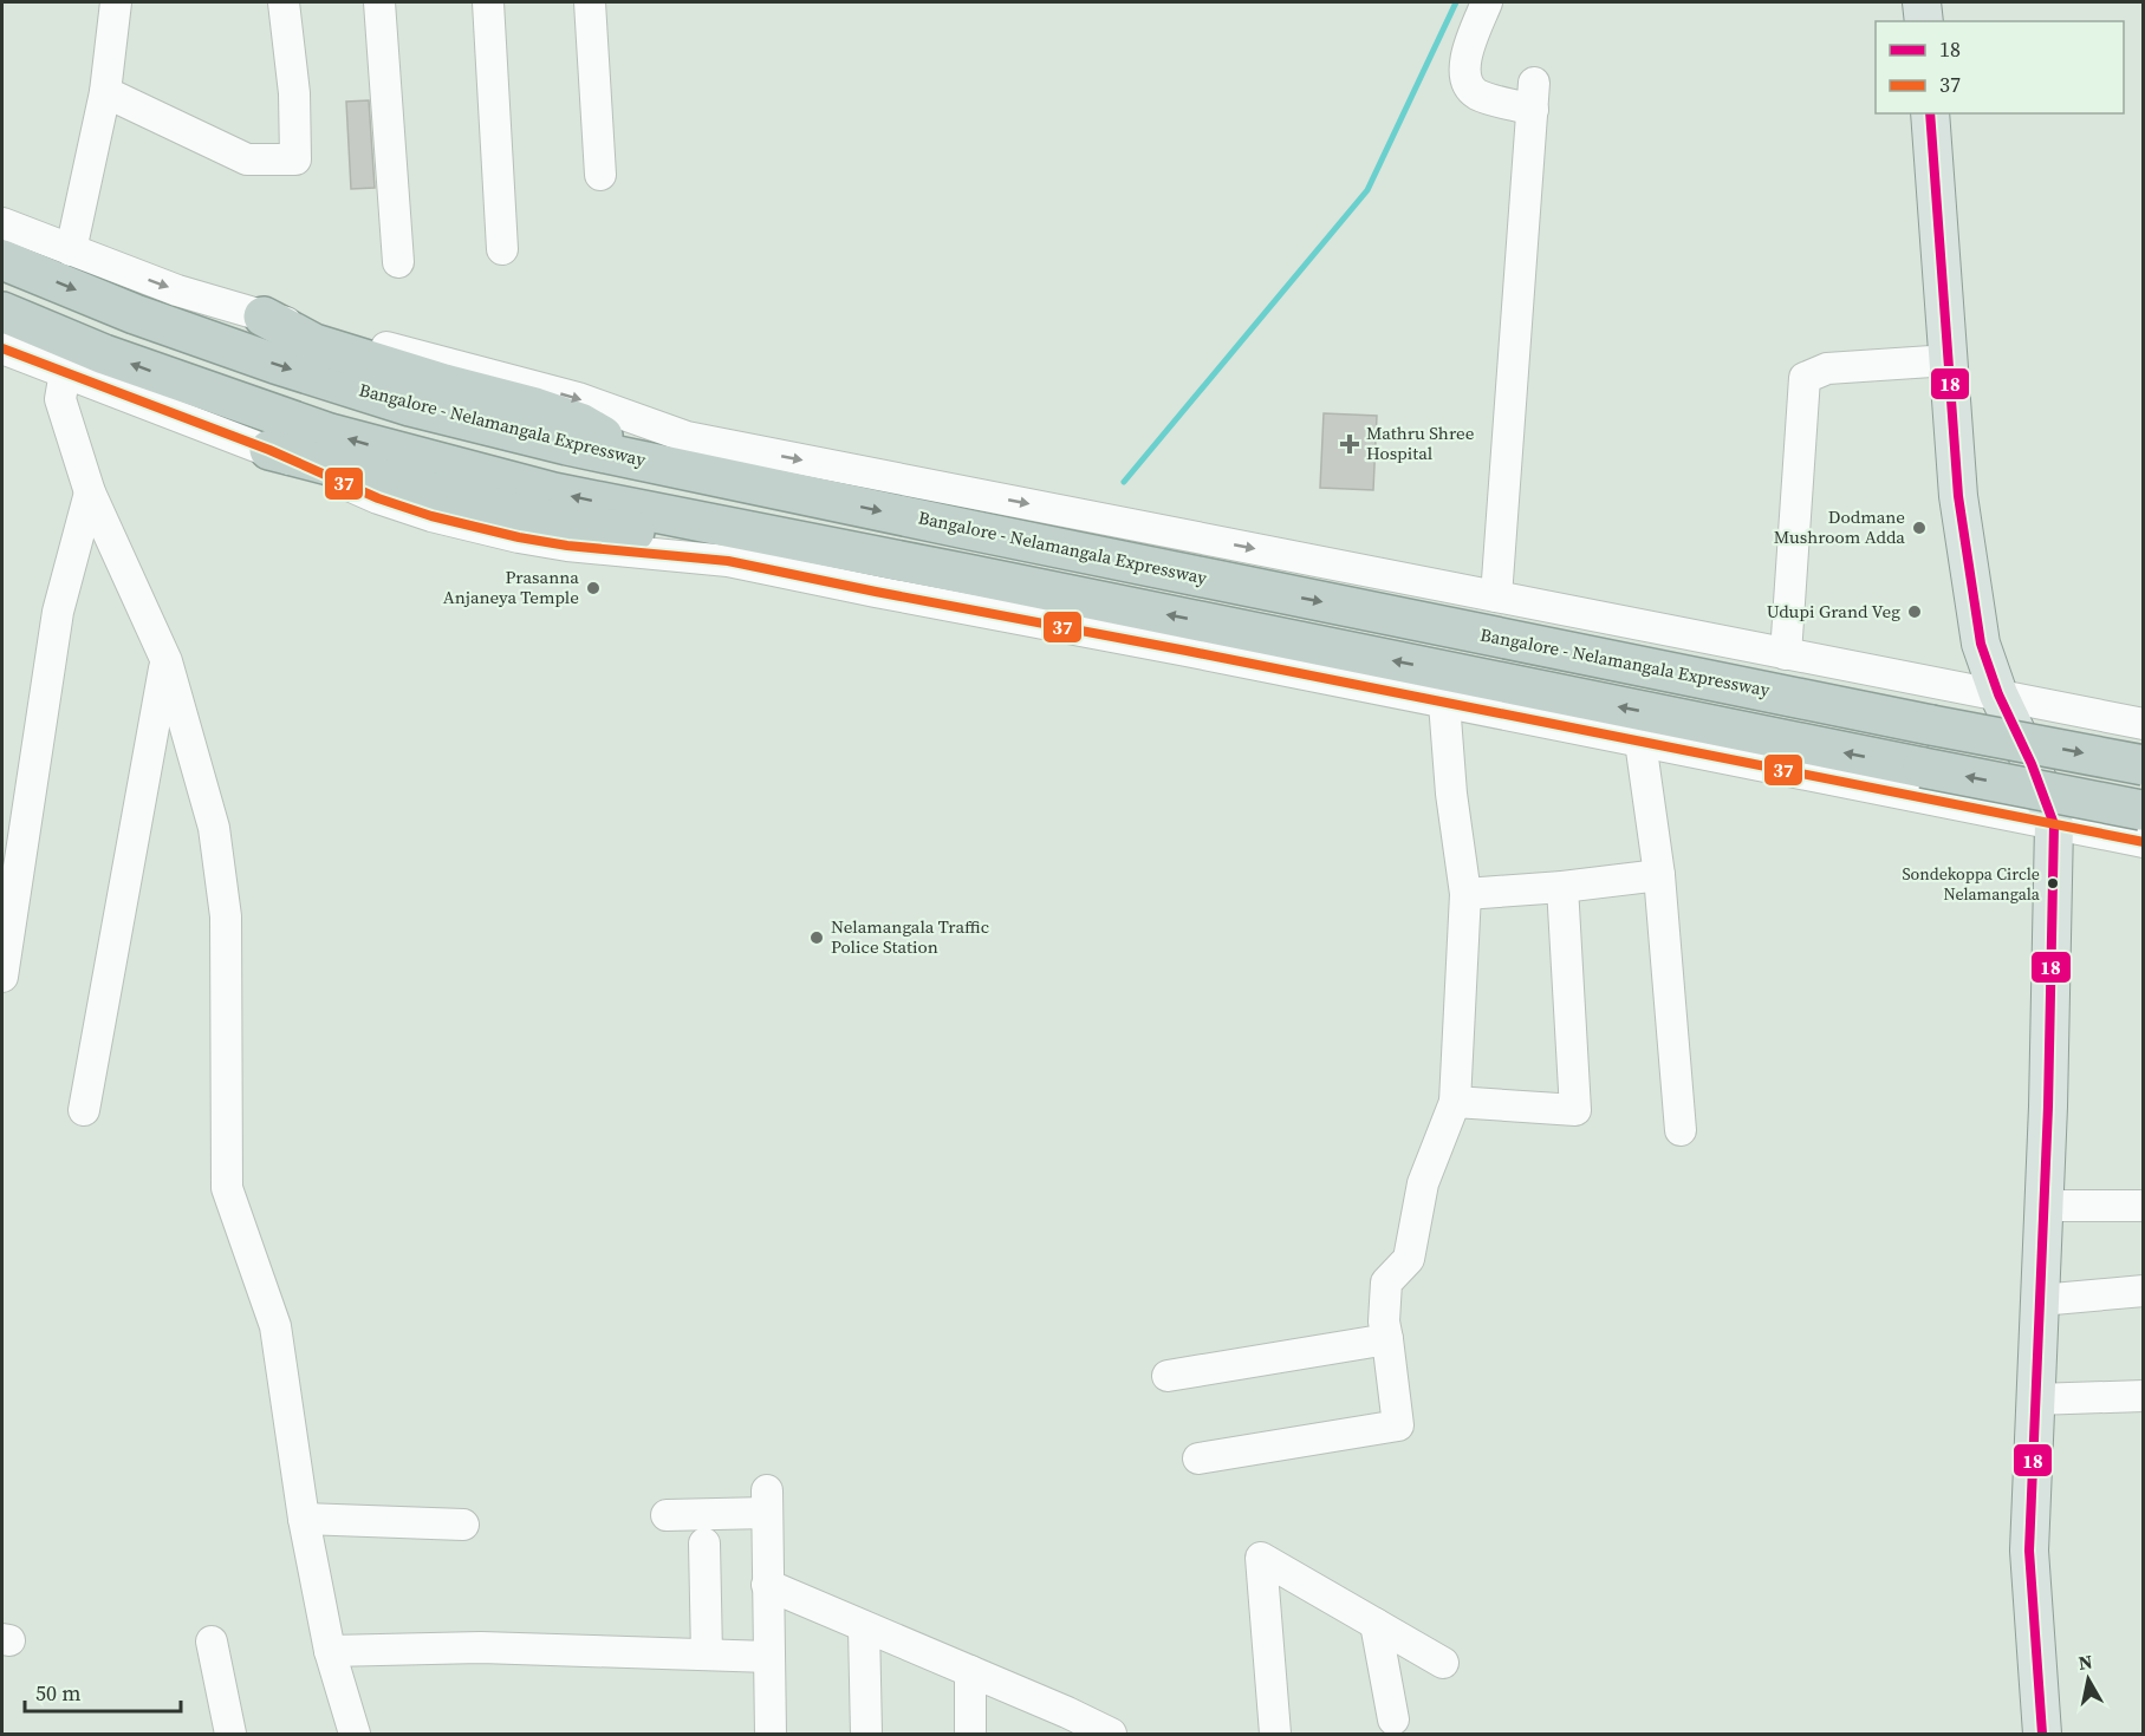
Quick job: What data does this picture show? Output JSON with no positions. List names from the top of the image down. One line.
{"streets":{"highway":["Bangalore - Nelamangala Expressway"]},"places":{"health":["Mathru Shree Hospital"],"other":["Dodmane Mushroom Adda","Prasanna Anjaneya Temple","Udupi Grand Veg","Sondekoppa Circle Nelamangala","Nelamangala Traffic Police Station"]},"lines":["transit line 18","transit line 37"],"legend":["18","37"],"scale_bar":"50 m","north":"top"}
